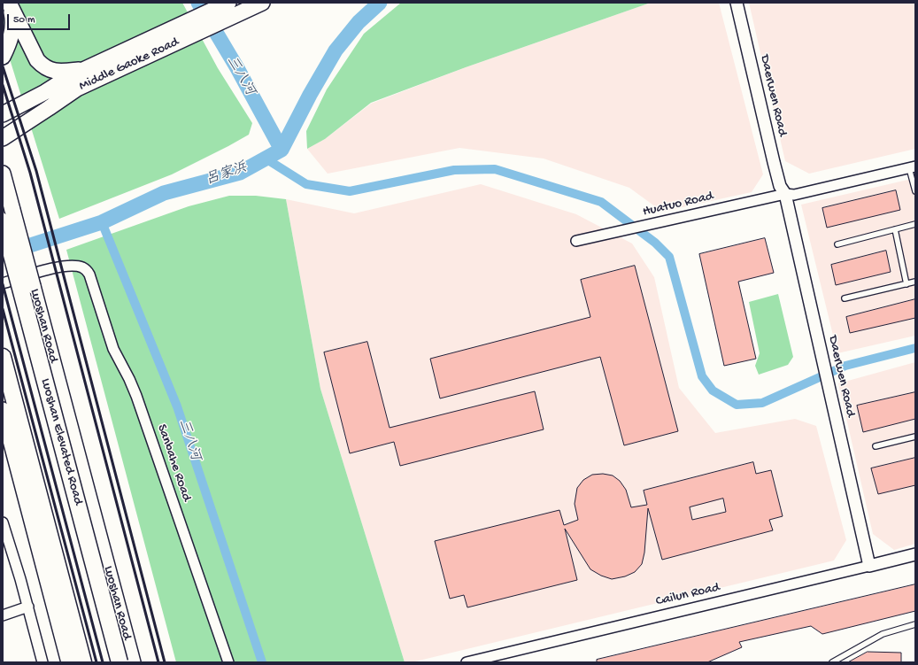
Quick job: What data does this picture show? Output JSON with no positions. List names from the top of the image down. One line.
{"streets":{"highway":["Luoshan Elevated Road"],"main road":["Middle Gaoke Road","Luoshan Road"],"street":["Daerwen Road","Huatuo Road","Sanbahe Road","Cailun Road"]},"crossings":[["Daerwen Road","Huatuo Road"],["Daerwen Road","Cailun Road"],["Luoshan Road","Luoshan Elevated Road"]],"water":["三八河","吕家浜"],"scale_bar":"50 m"}
